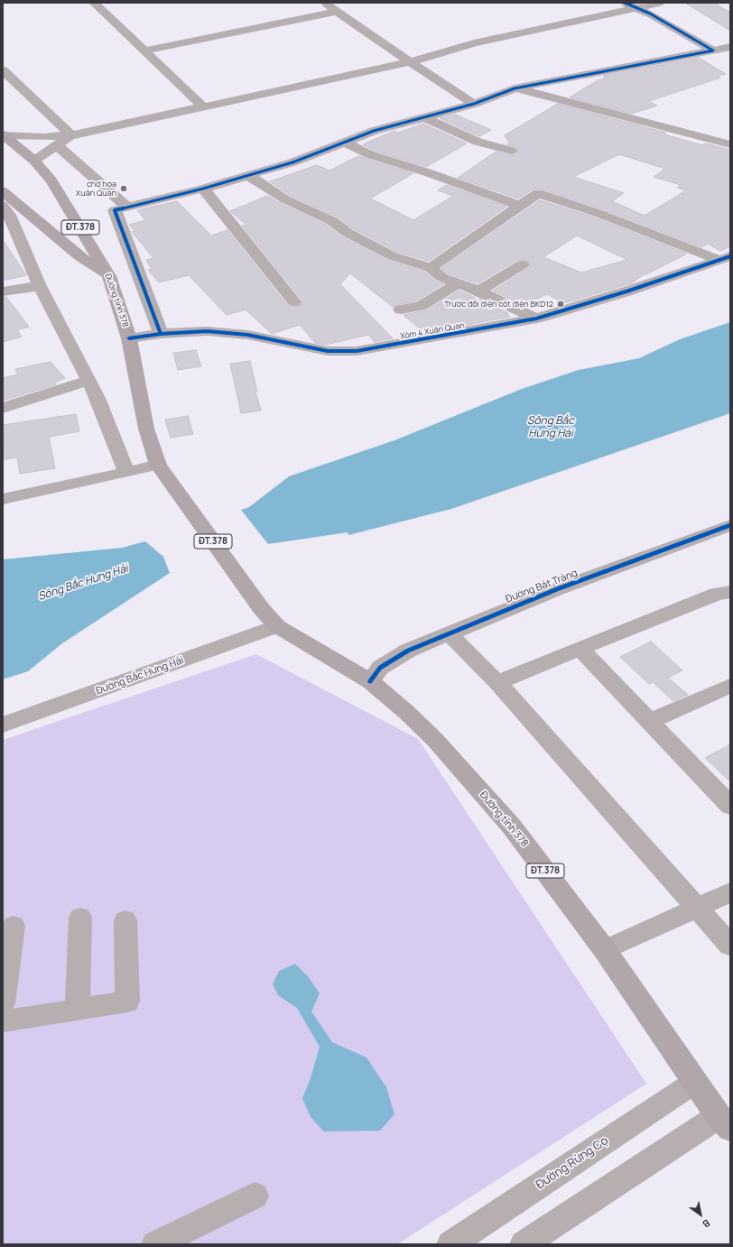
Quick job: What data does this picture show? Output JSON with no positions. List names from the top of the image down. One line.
{"streets":{"main road":["ĐT.378","Đường tỉnh 378"],"street":["Xóm 4 Xuân Quan","Đường Bát Tràng","Đường Bắc Hưng Hải","Đường Rừng Cọ"]},"crossings":[["ĐT.378","Đường tỉnh 378"],["ĐT.378","Đường Rừng Cọ"],["Đường tỉnh 378","Xóm 4 Xuân Quan"],["Đường tỉnh 378","Đường Bát Tràng"],["Đường tỉnh 378","Đường Bắc Hưng Hải"],["Đường tỉnh 378","Đường Rừng Cọ"]],"water":["Sông Bắc Hưng Hải"],"places":["chợ hoa Xuân Quan","Trước đối diện cột điện BKD12"],"north":"bottom right"}
